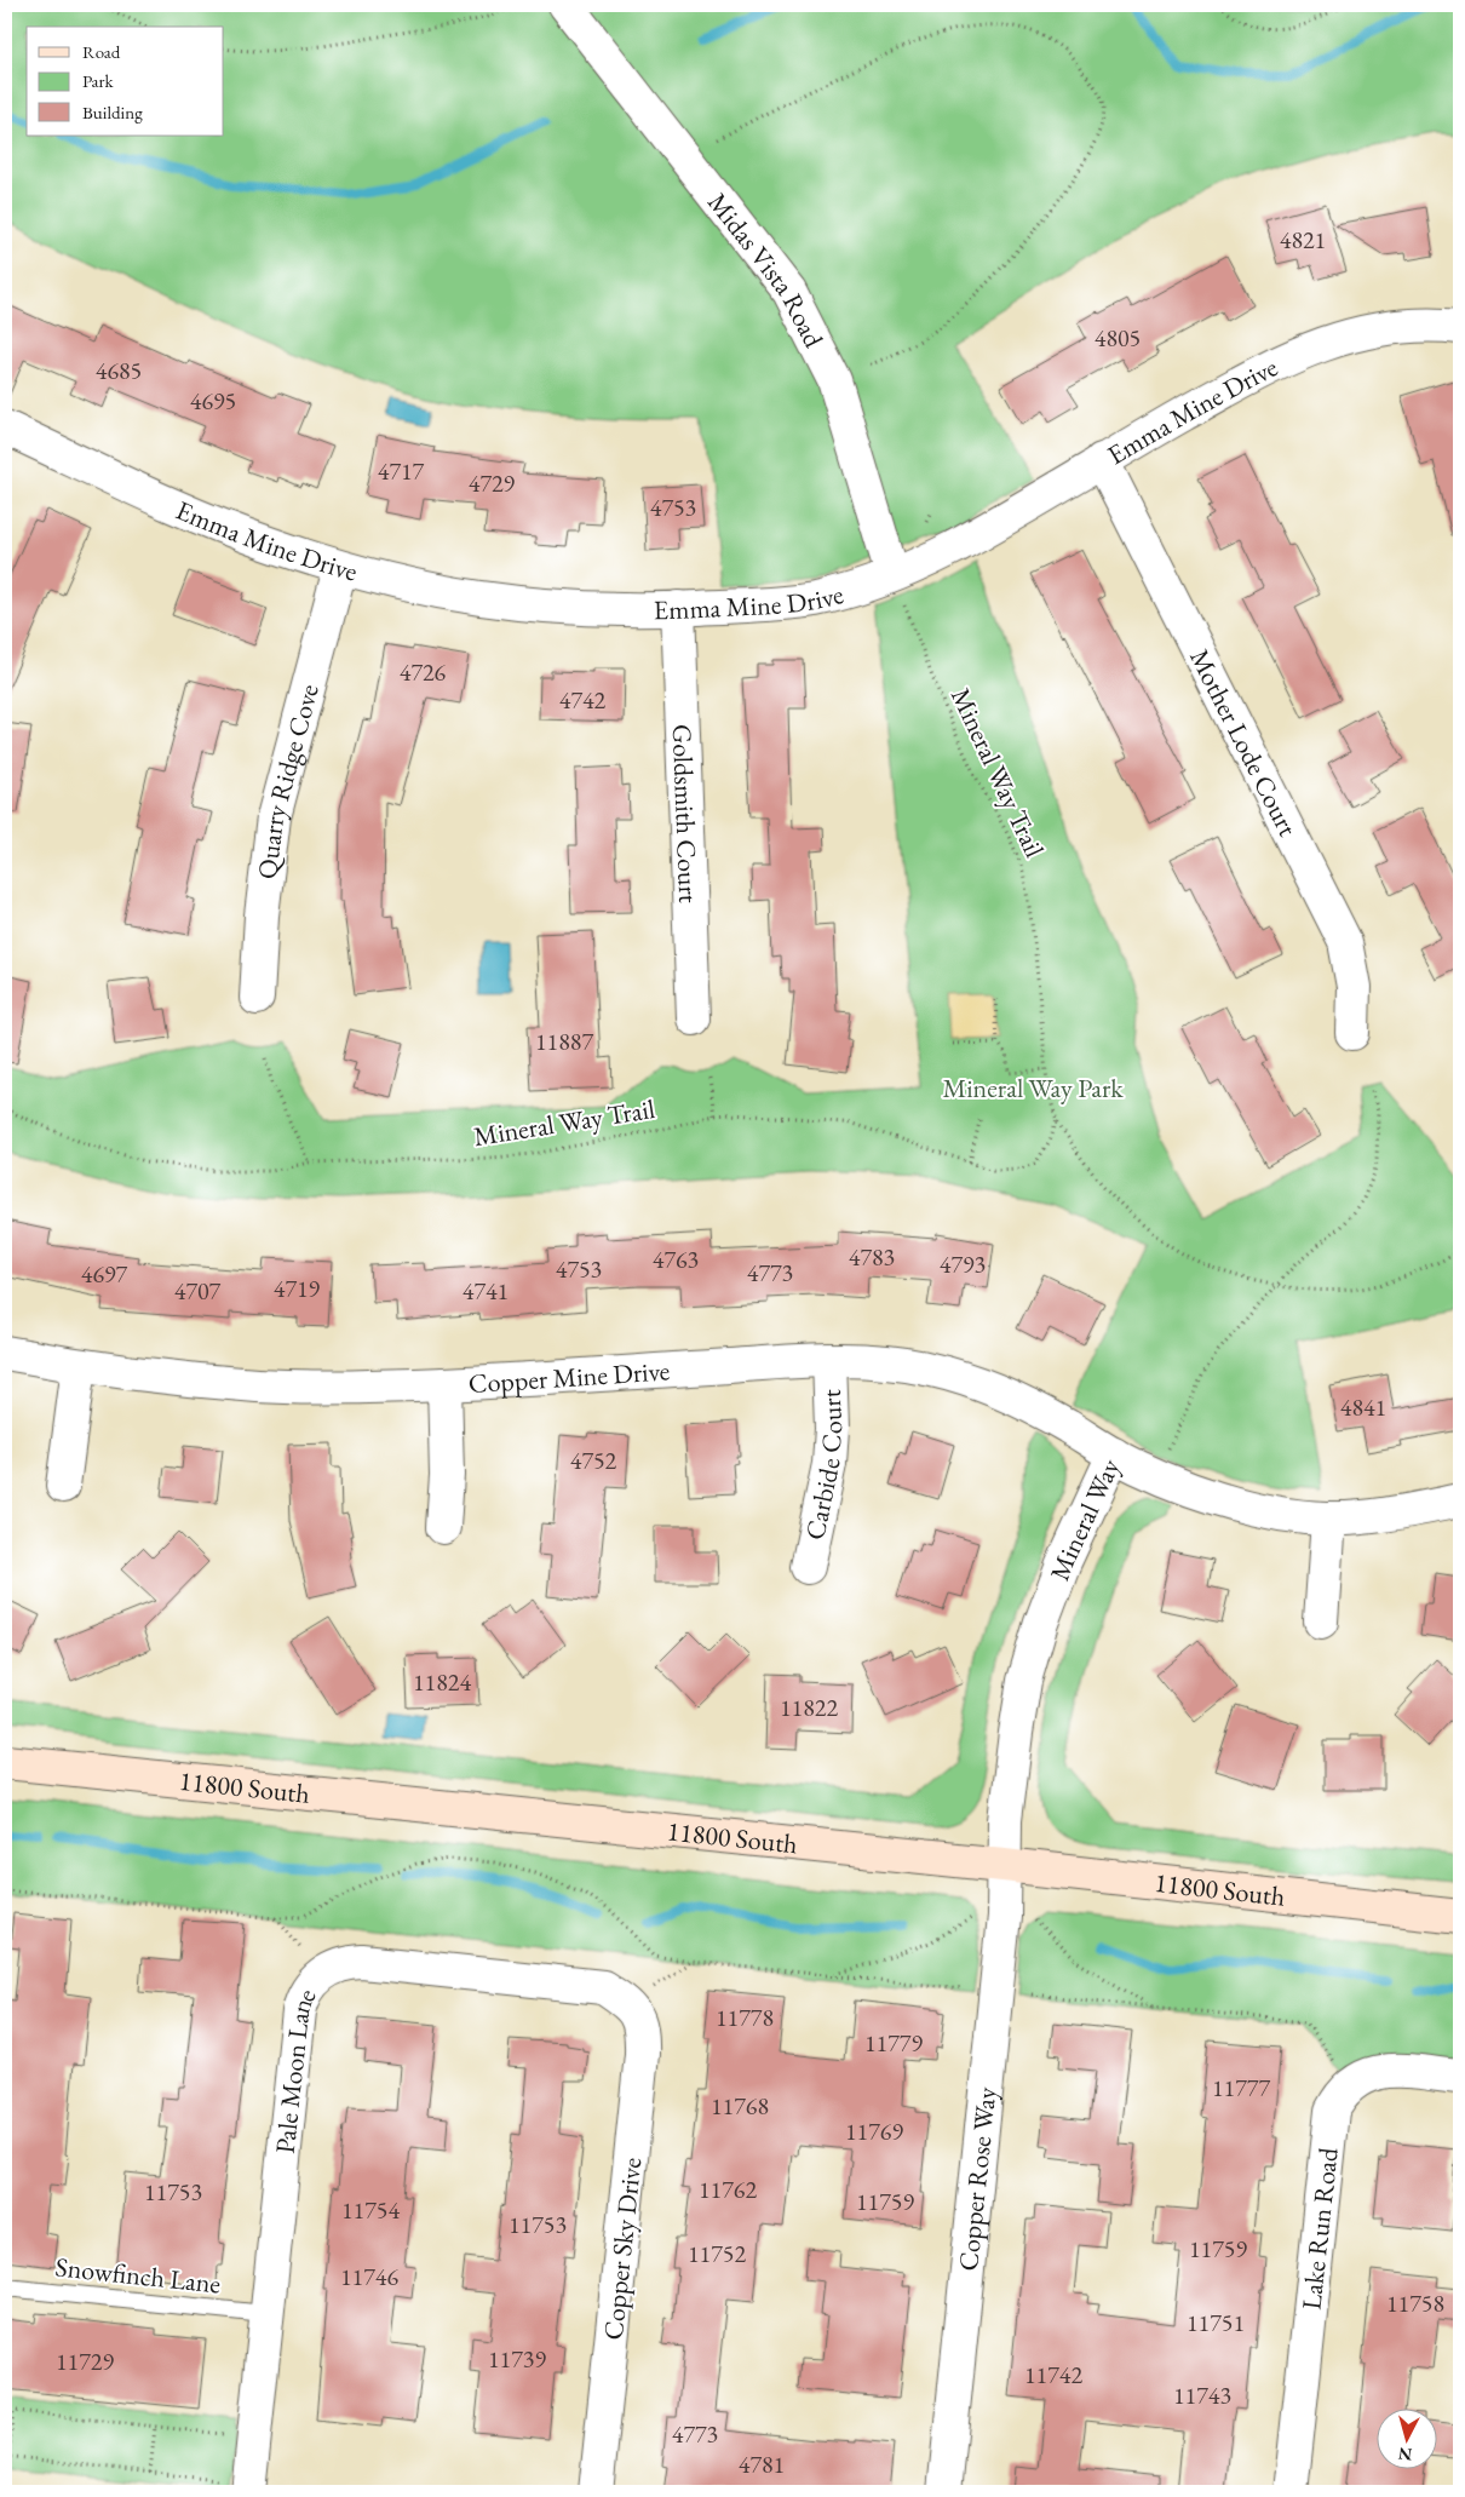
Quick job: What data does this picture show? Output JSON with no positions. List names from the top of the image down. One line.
{"streets":{"main road":["11800 South"],"street":["Midas Vista Road","Emma Mine Drive","Mother Lode Court","Quarry Ridge Cove","Goldsmith Court","Copper Mine Drive","Carbide Court","Mineral Way","Pale Moon Lane","Copper Rose Way","Lake Run Road","Copper Sky Drive"],"lane":["Snowfinch Lane"],"path":["Mineral Way Trail"]},"crossings":[["Midas Vista Road","Emma Mine Drive"],["Emma Mine Drive","Mother Lode Court"],["Emma Mine Drive","Quarry Ridge Cove"],["Emma Mine Drive","Goldsmith Court"],["Copper Mine Drive","Carbide Court"],["Copper Mine Drive","Mineral Way"],["Mineral Way","11800 South"],["Mineral Way","Copper Rose Way"],["11800 South","Copper Rose Way"],["Pale Moon Lane","Copper Sky Drive"],["Pale Moon Lane","Snowfinch Lane"]],"parks":["Mineral Way Park"],"house_numbers":["4821","4805","4685","4695","4717","4729","4753","4726","4742","11887","4783","4763","4793","4753","4773","4697","4719","4707","4741","4841","4752","11824","11822","11778","11779","11777","11768","11769","11762","11753","11759","11754","11753","11759","11752","11746","11758","11751","11739","11729","11742","11743","4773","4781"],"legend":["Road","Park","Building"],"north":"bottom"}
